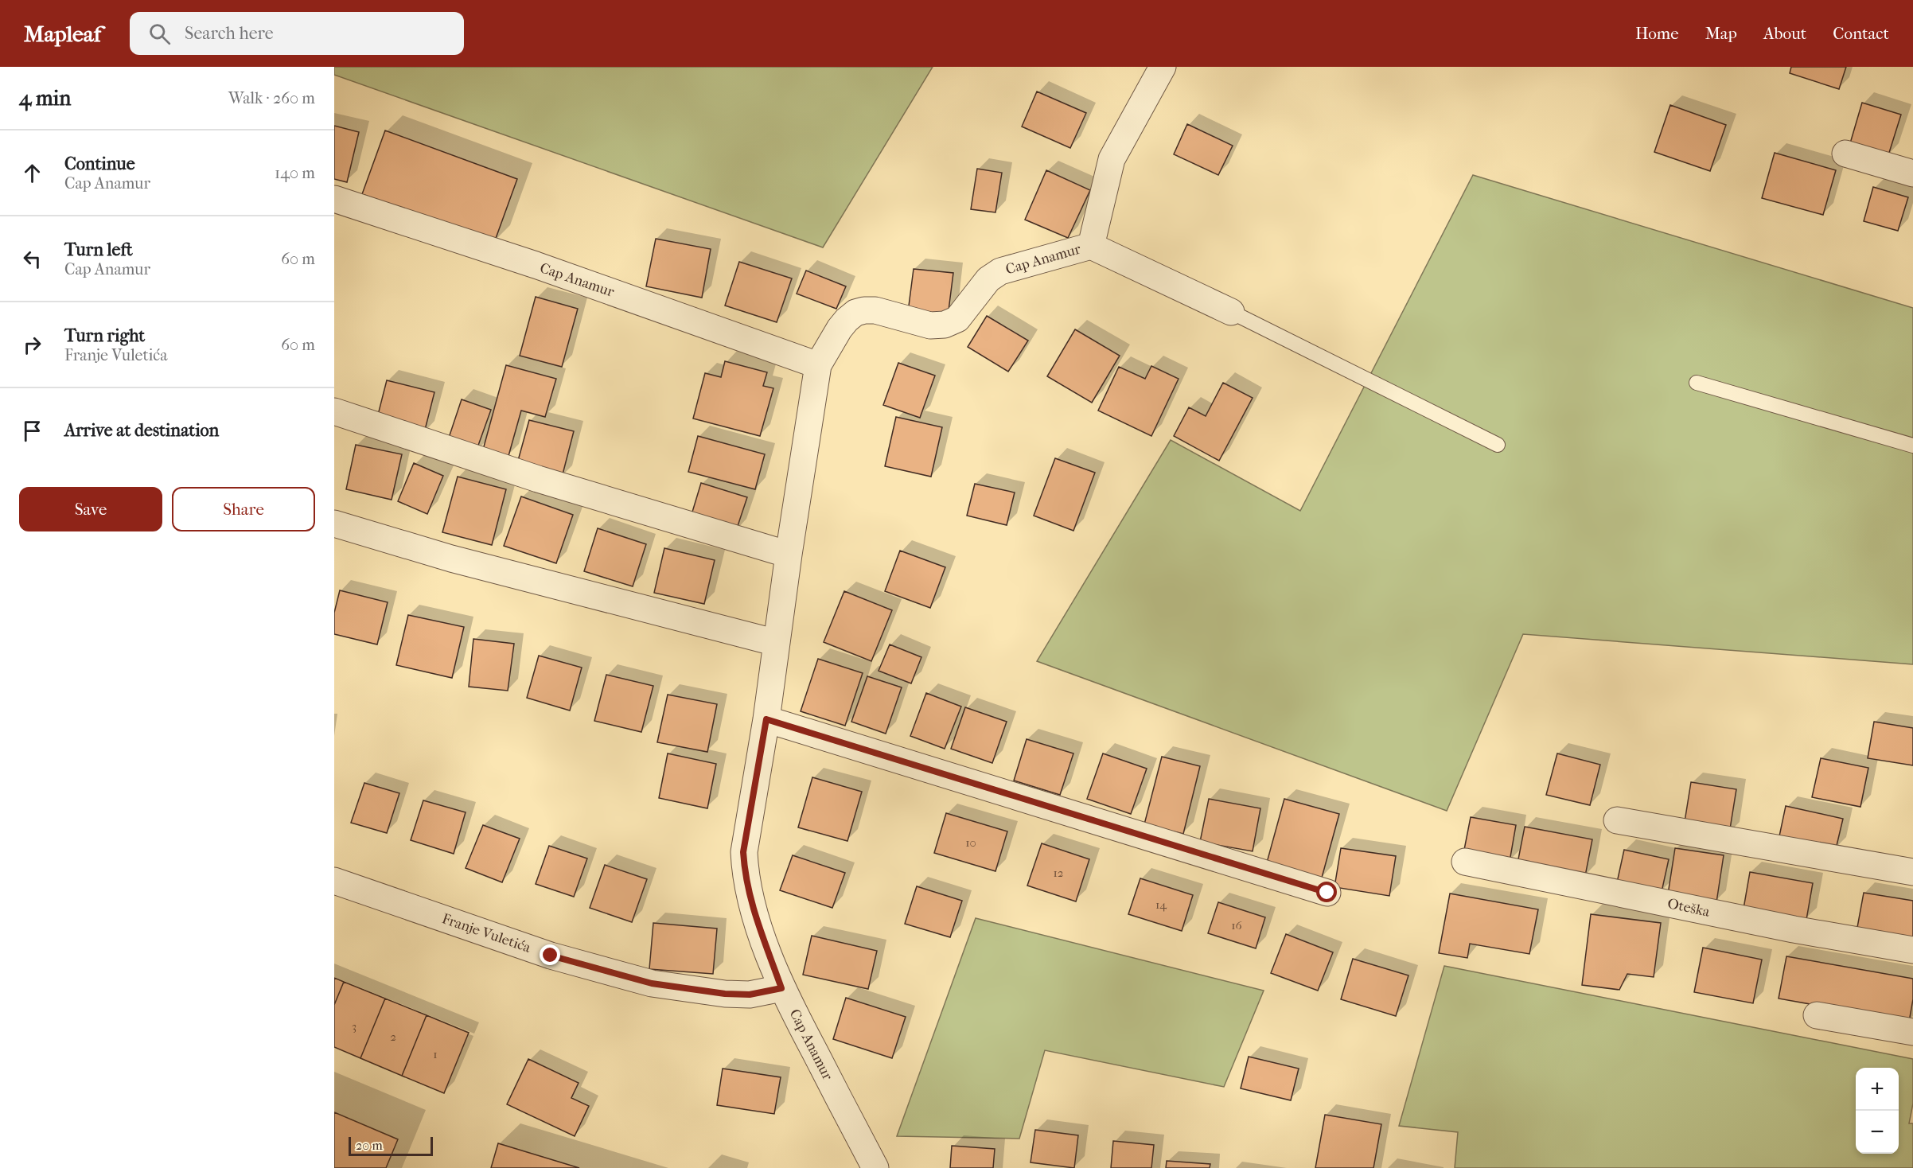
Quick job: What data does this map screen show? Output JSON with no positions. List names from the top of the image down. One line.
{"streets":{"street":["Cap Anamur","Oteška","Franje Vuletića"]},"crossings":[["Cap Anamur","Franje Vuletića"]],"house_numbers":["10","12","14","16","3","2","1"],"scale_bar":"20 m","page":{"header":"Mapleaf","search":"Search here","nav":["Home","Map","About","Contact"],"heading":["4 min","Walk · 260 m"],"list":[["Continue","Cap Anamur","140 m"],["Turn left","Cap Anamur","60 m"],["Turn right","Franje Vuletića","60 m"],"Arrive at destination"],"buttons":["Save","Share"],"map_buttons":["+","−"],"scale":"20 m"}}
